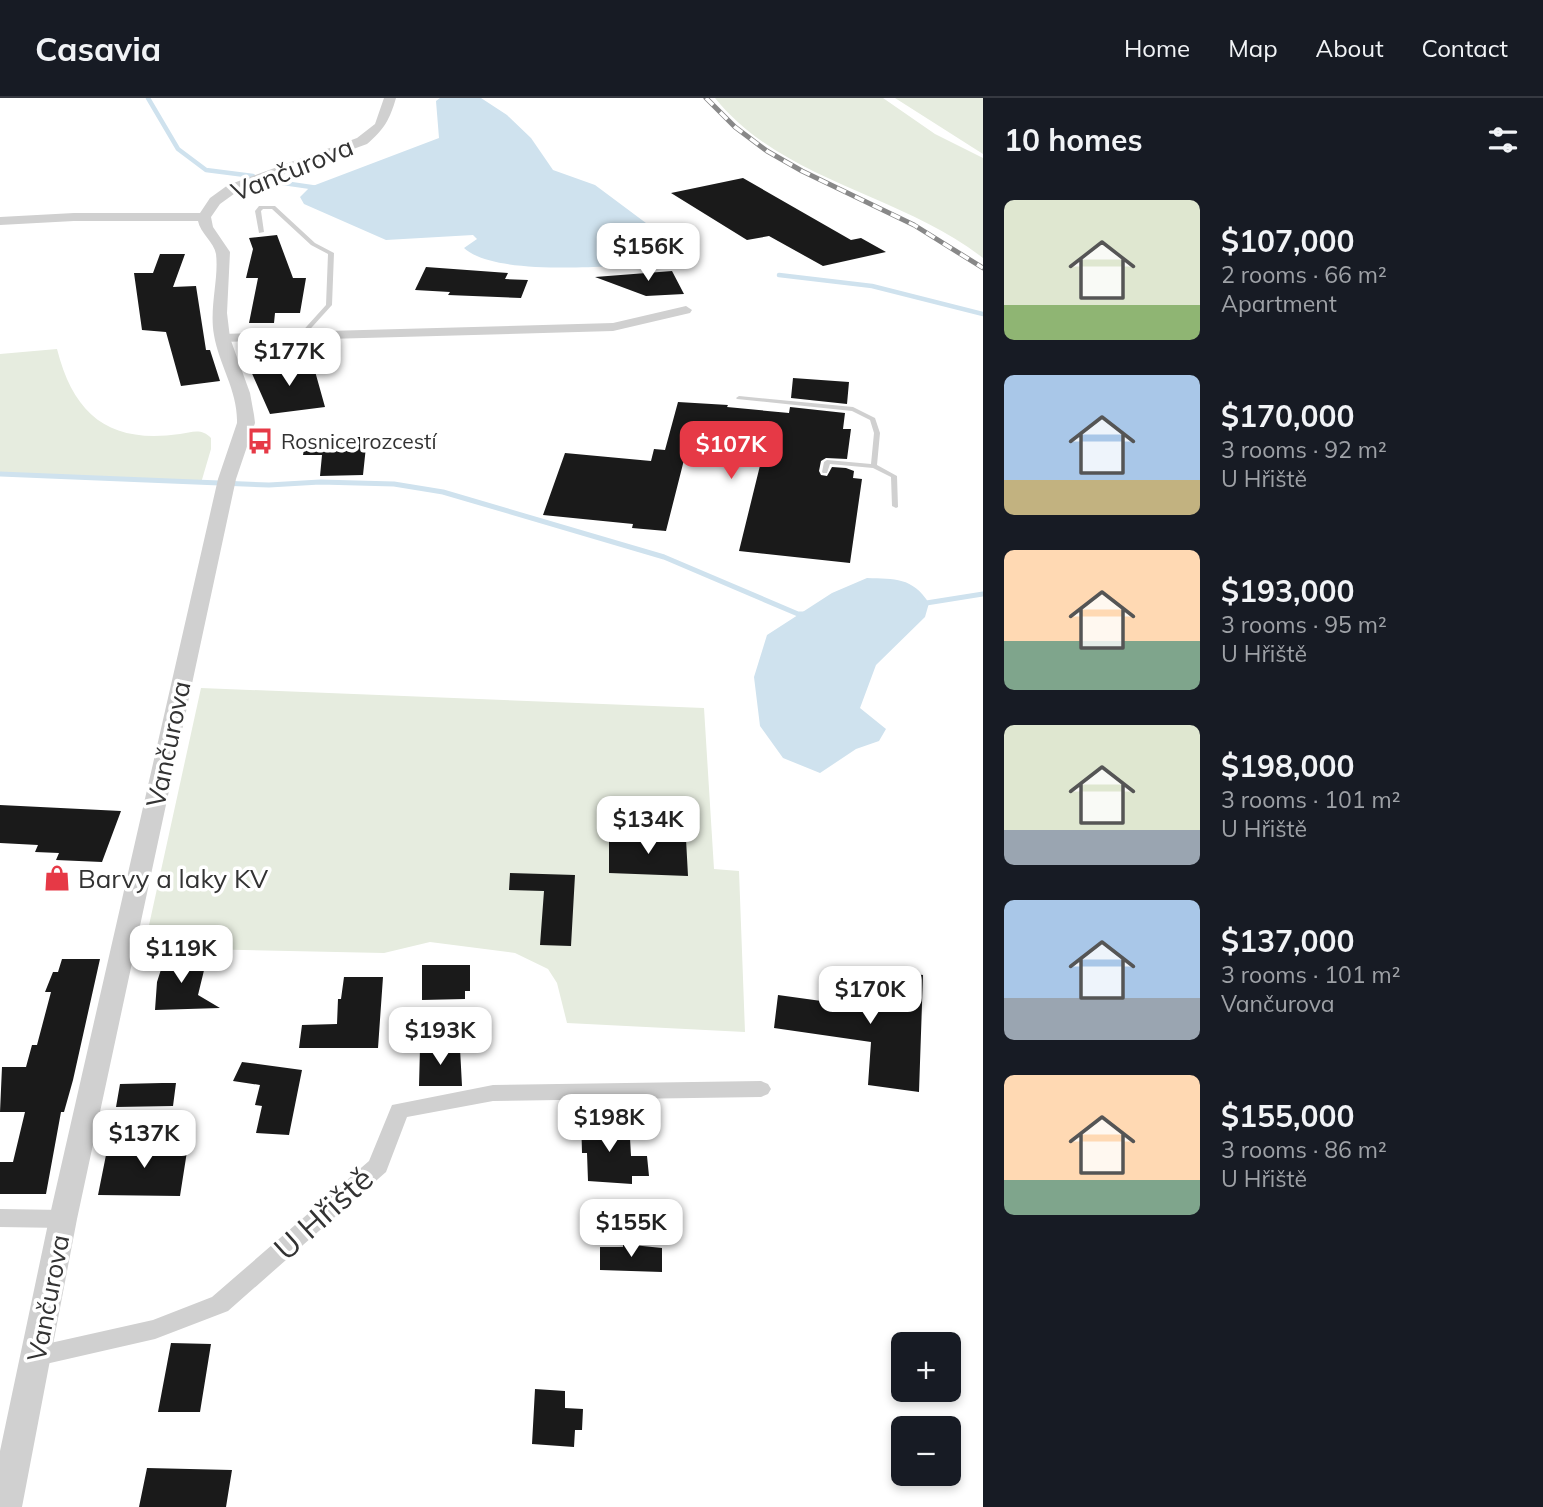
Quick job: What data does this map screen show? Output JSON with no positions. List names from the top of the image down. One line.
{"streets":{"street":["Vančurova","U Hřiště"]},"crossings":[["Vančurova","U Hřiště"]],"places":{"bus stop":["Rosnice rozcestí"],"shop":["Barvy a laky KV"]},"page":{"header":"Casavia","nav":["Home","Map","About","Contact"],"heading":"10 homes","list":[{"name":"$107,000","note":"2 rooms · 66 m² · Apartment"},{"name":"$170,000","note":"3 rooms · 92 m² · U Hřiště"},{"name":"$193,000","note":"3 rooms · 95 m² · U Hřiště"},{"name":"$198,000","note":"3 rooms · 101 m² · U Hřiště"},{"name":"$137,000","note":"3 rooms · 101 m² · Vančurova"},{"name":"$155,000","note":"3 rooms · 86 m² · U Hřiště"}],"price":["$156K","$177K","$107K","$134K","$119K","$170K","$193K","$198K","$137K","$155K"],"map_buttons":["+","−"]}}
